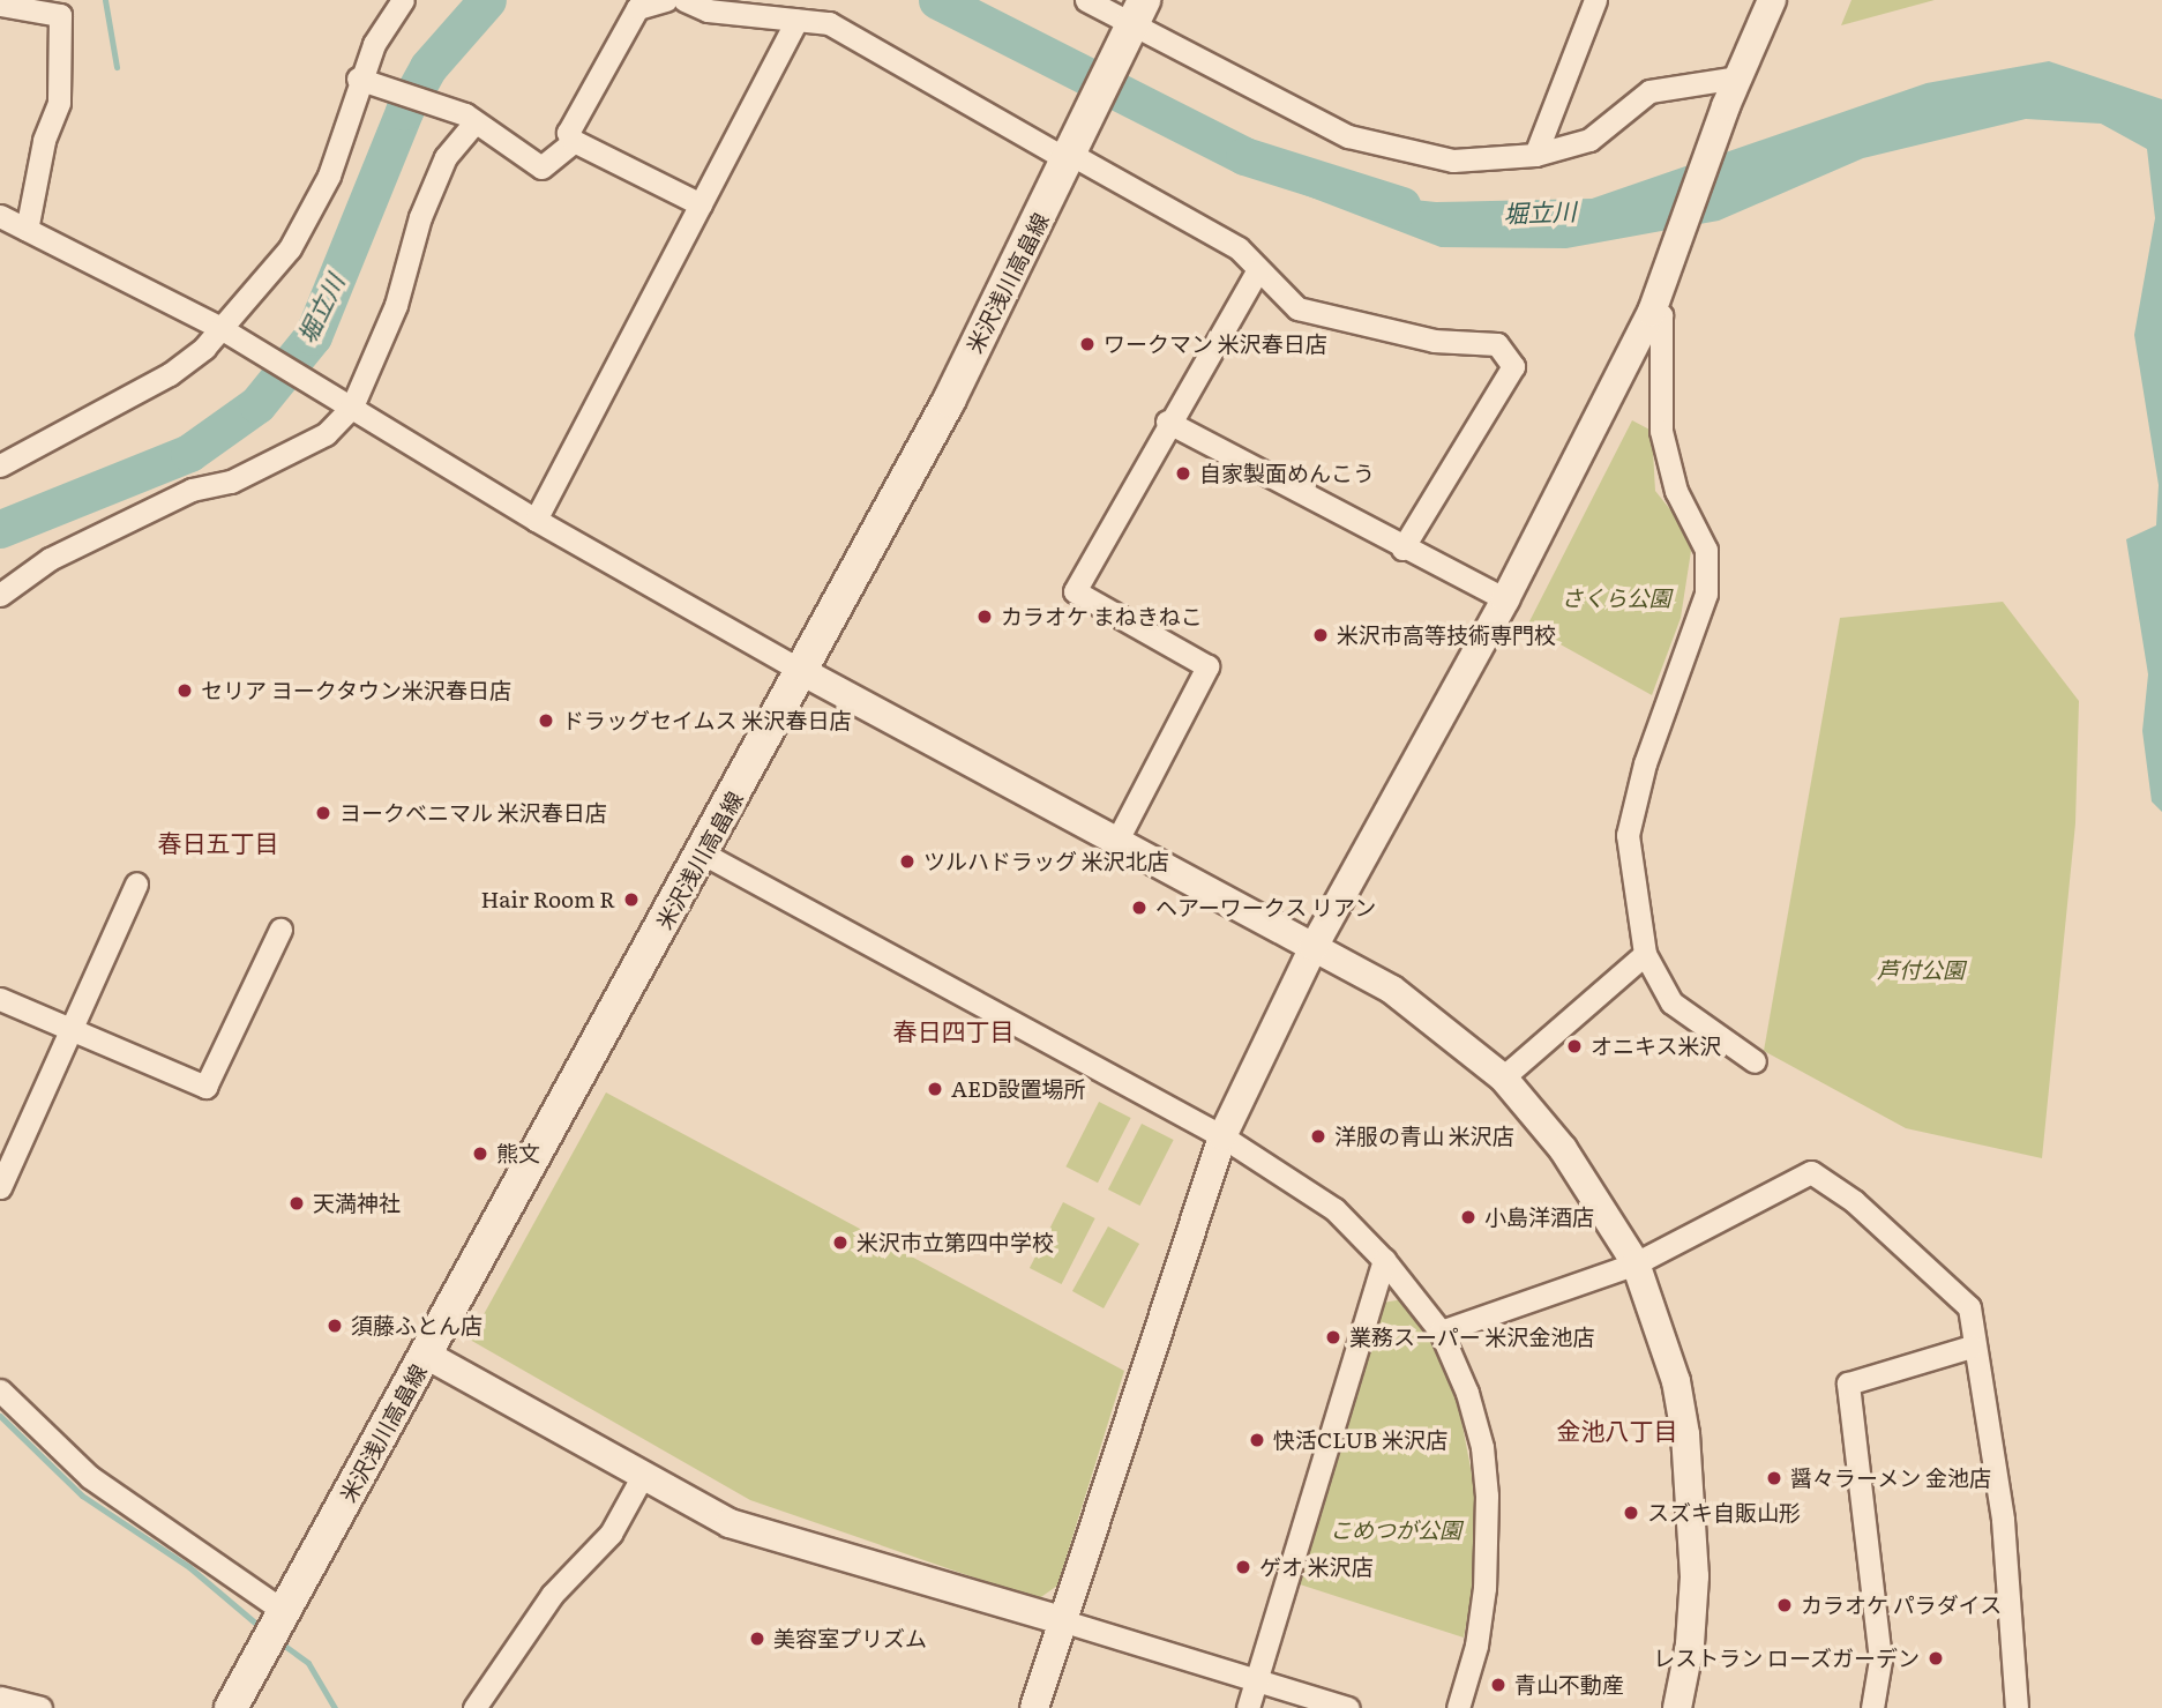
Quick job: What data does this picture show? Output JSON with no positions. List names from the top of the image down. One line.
{"streets":{"main road":["米沢浅川高畠線"]},"districts":["春日五丁目","春日四丁目","金池八丁目"],"water":["堀立川"],"parks":["さくら公園","芦付公園","こめつが公園"],"places":["ワークマン 米沢春日店","自家製面めんこう","カラオケ まねきねこ","米沢市高等技術専門校","セリア ヨークタウン米沢春日店","ドラッグセイムス 米沢春日店","ヨークベニマル 米沢春日店","ツルハドラッグ 米沢北店","Hair Room R","ヘアーワークス リアン","オニキス米沢","AED設置場所","洋服の青山 米沢店","熊文","天満神社","小島洋酒店","米沢市立第四中学校","須藤ふとん店","業務スーパー 米沢金池店","快活CLUB 米沢店","醤々ラーメン 金池店","スズキ自販山形","ゲオ 米沢店","カラオケ パラダイス","美容室プリズム","レストラン ローズガーデン","青山不動産"]}
